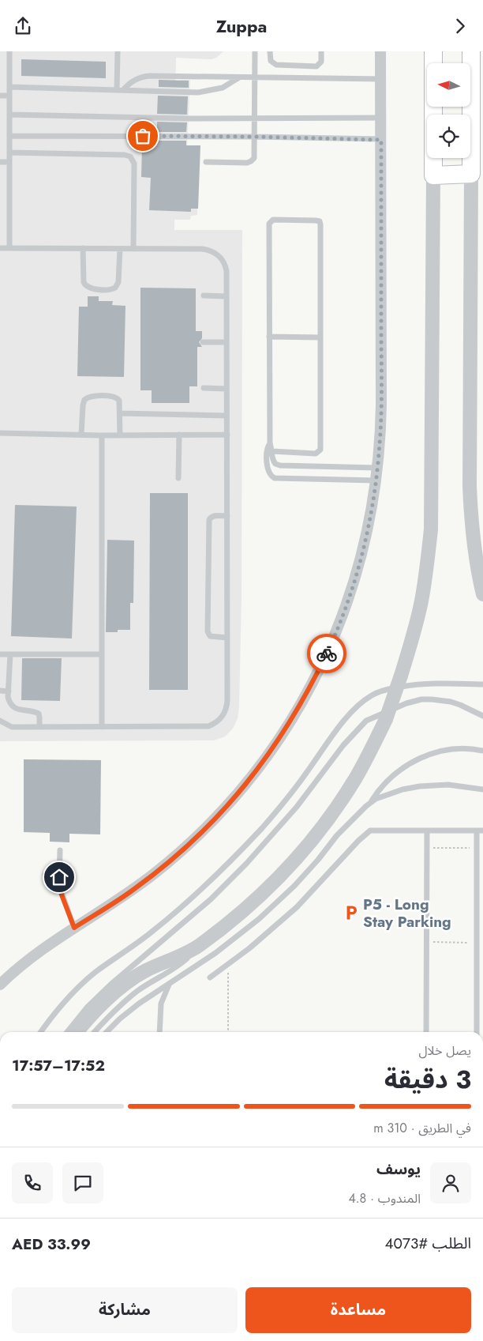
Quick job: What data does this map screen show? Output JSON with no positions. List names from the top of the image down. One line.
{"places":{"parking":["P5 - Long Stay Parking"]},"north":"left","page":{"header":"Zuppa","heading":["3 دقيقة","يصل خلال","17:52–17:57"],"panel":["يوسف","المندوب · 4.8","الطلب #4073","AED 33.99"],"bar":"في الطريق · 310 m","buttons":["مساعدة","مشاركة"]}}
